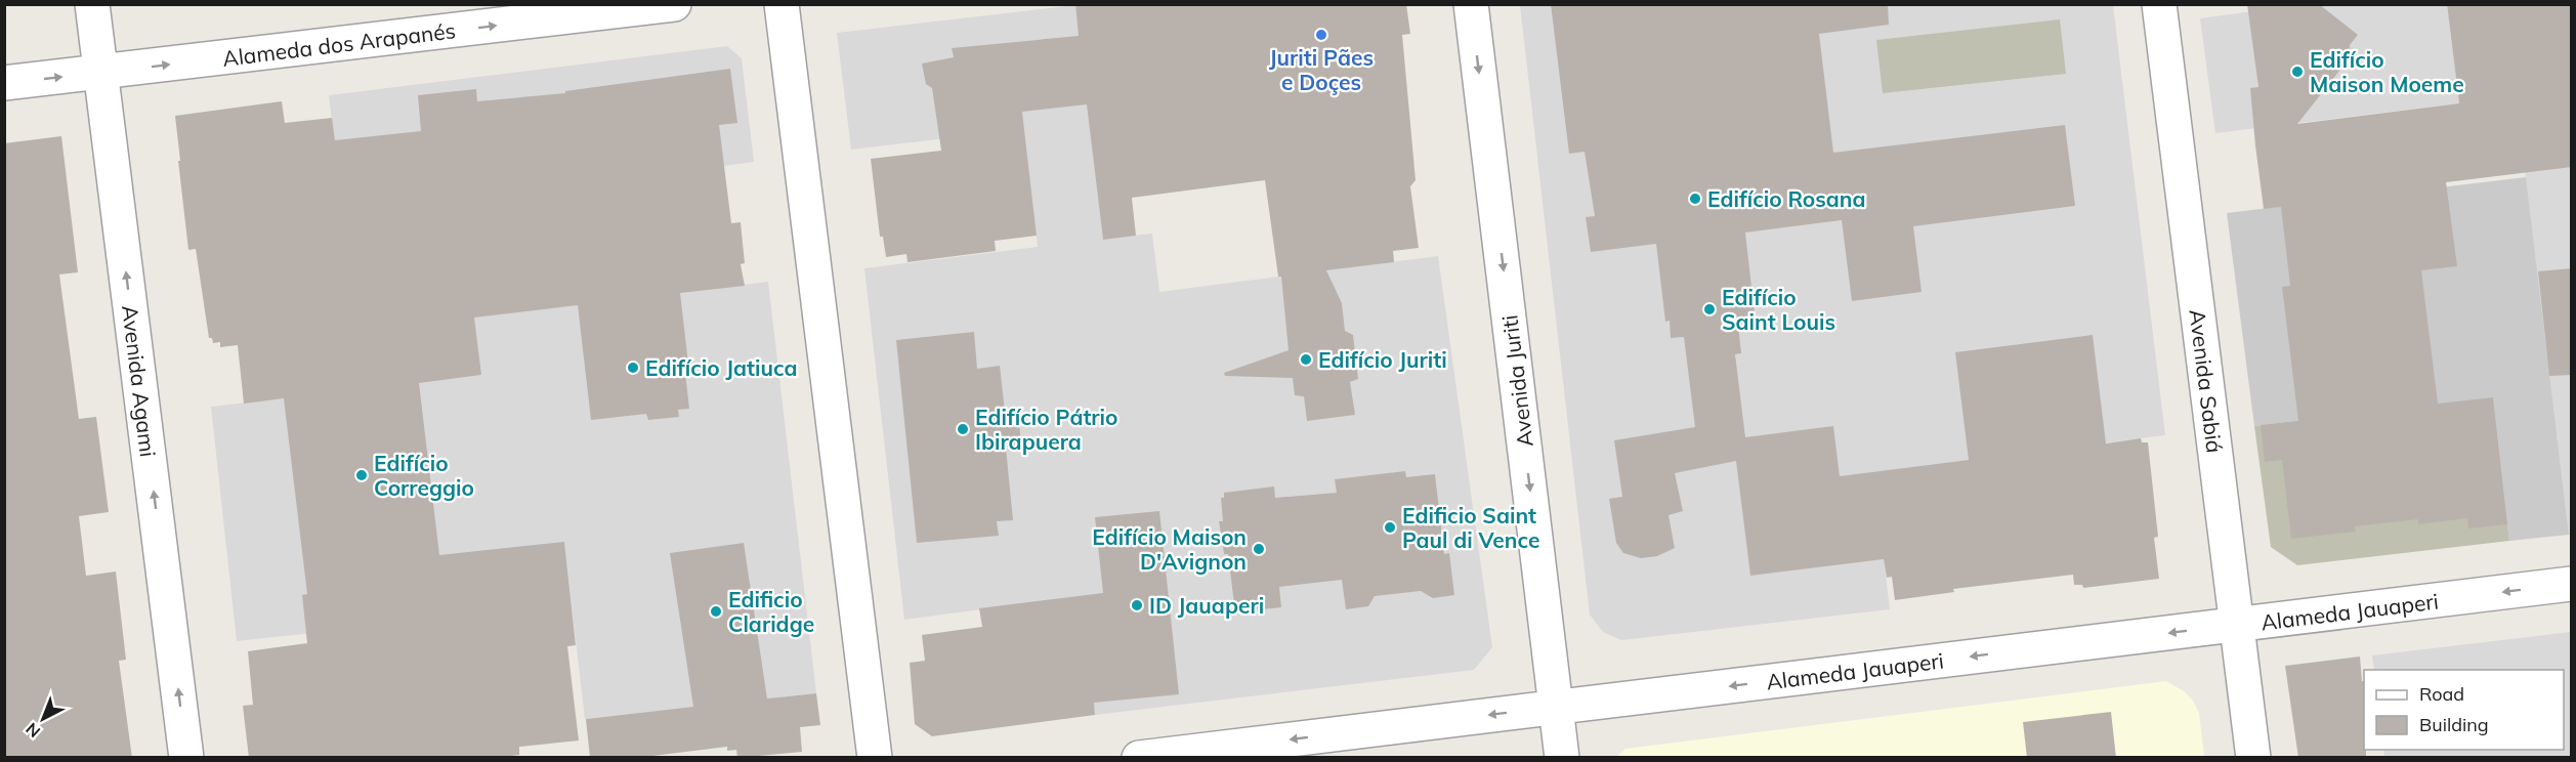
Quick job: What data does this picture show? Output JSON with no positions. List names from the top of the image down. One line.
{"streets":{"street":["Alameda dos Arapanés","Avenida Agami","Avenida Juriti","Avenida Sabiá","Alameda Jauaperi"]},"crossings":[["Alameda dos Arapanés","Avenida Agami"],["Avenida Juriti","Alameda Jauaperi"],["Avenida Sabiá","Alameda Jauaperi"]],"one_way":["Alameda dos Arapanés","Avenida Agami","Avenida Juriti","Alameda Jauaperi"],"places":["Juriti Pães e Doçes","Edifício Maison Moeme","Edifício Rosana","Edifício Saint Louis","Edifício Juriti","Edifício Jatiuca","Edifício Pátrio Ibirapuera","Edifício Correggio","Edificio Saint Paul di Vence","Edifício Maison D'Avignon","ID Jauaperi","Edificio Claridge"],"legend":["Road","Building"],"north":"bottom left"}
